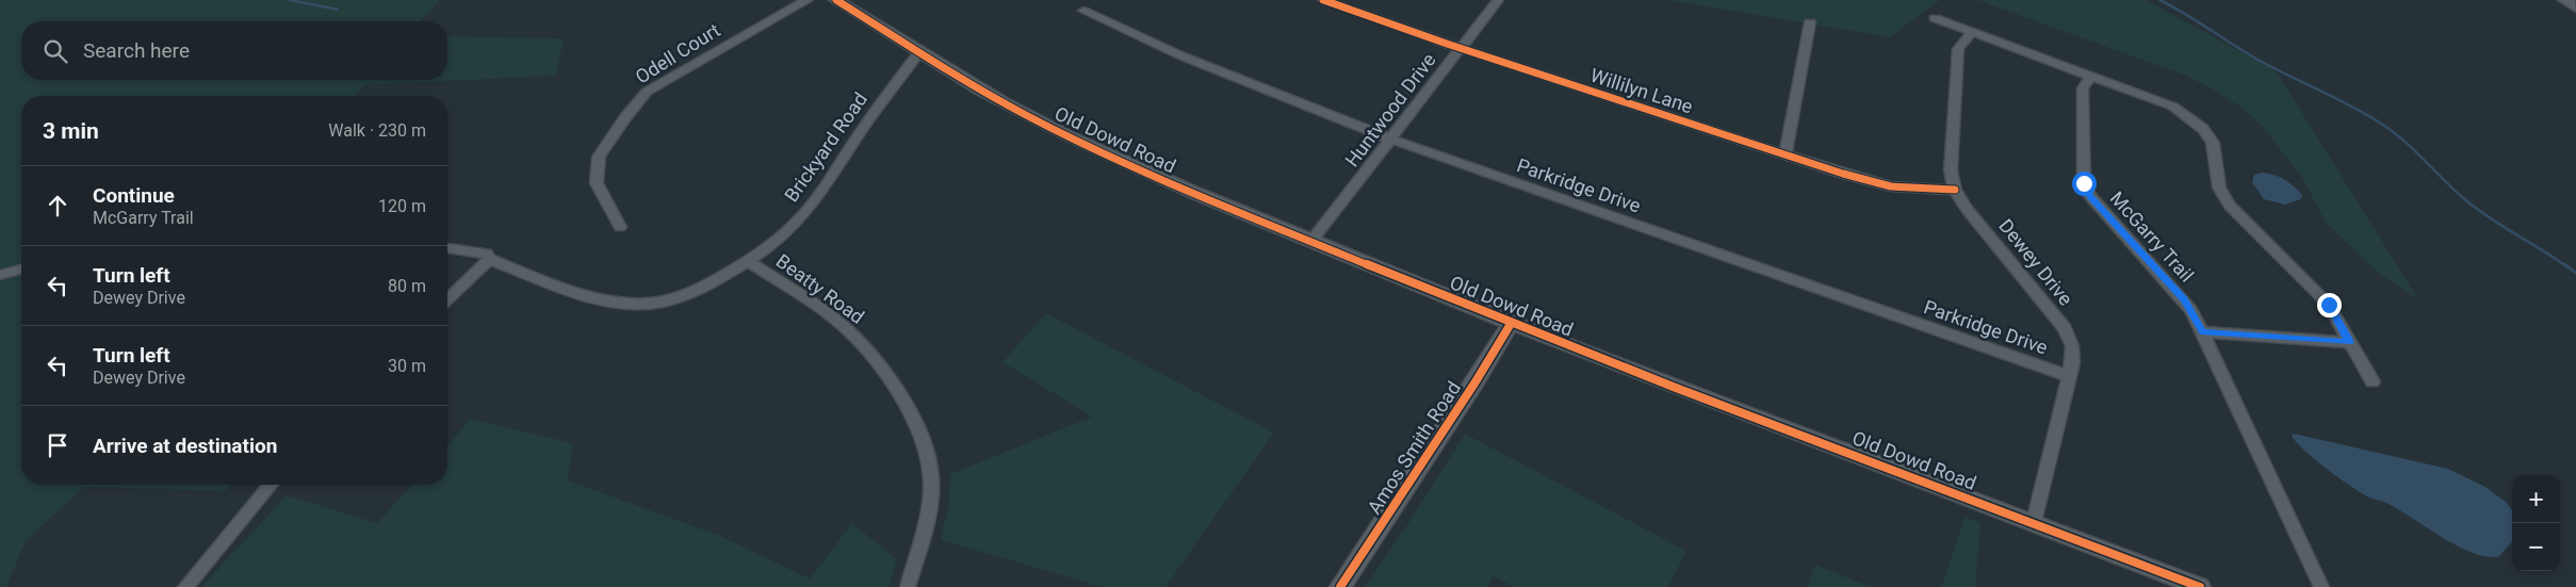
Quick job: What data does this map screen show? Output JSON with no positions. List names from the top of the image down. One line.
{"streets":{"street":["Odell Court","Willilyn Lane","Huntwood Drive","Old Dowd Road","Brickyard Road","Parkridge Drive","McGarry Trail","Dewey Drive","Beatty Road","Amos Smith Road"]},"crossings":[["Willilyn Lane","Huntwood Drive"],["Willilyn Lane","Dewey Drive"],["Huntwood Drive","Old Dowd Road"],["Huntwood Drive","Parkridge Drive"],["Old Dowd Road","Brickyard Road"],["Old Dowd Road","Dewey Drive"],["Old Dowd Road","Amos Smith Road"],["Brickyard Road","Beatty Road"],["Parkridge Drive","Dewey Drive"]],"page":{"search":"Search here","heading":["3 min","Walk · 230 m"],"list":[["Continue","McGarry Trail","120 m"],["Turn left","Dewey Drive","80 m"],["Turn left","Dewey Drive","30 m"],"Arrive at destination"],"map_buttons":["+","−"]}}
